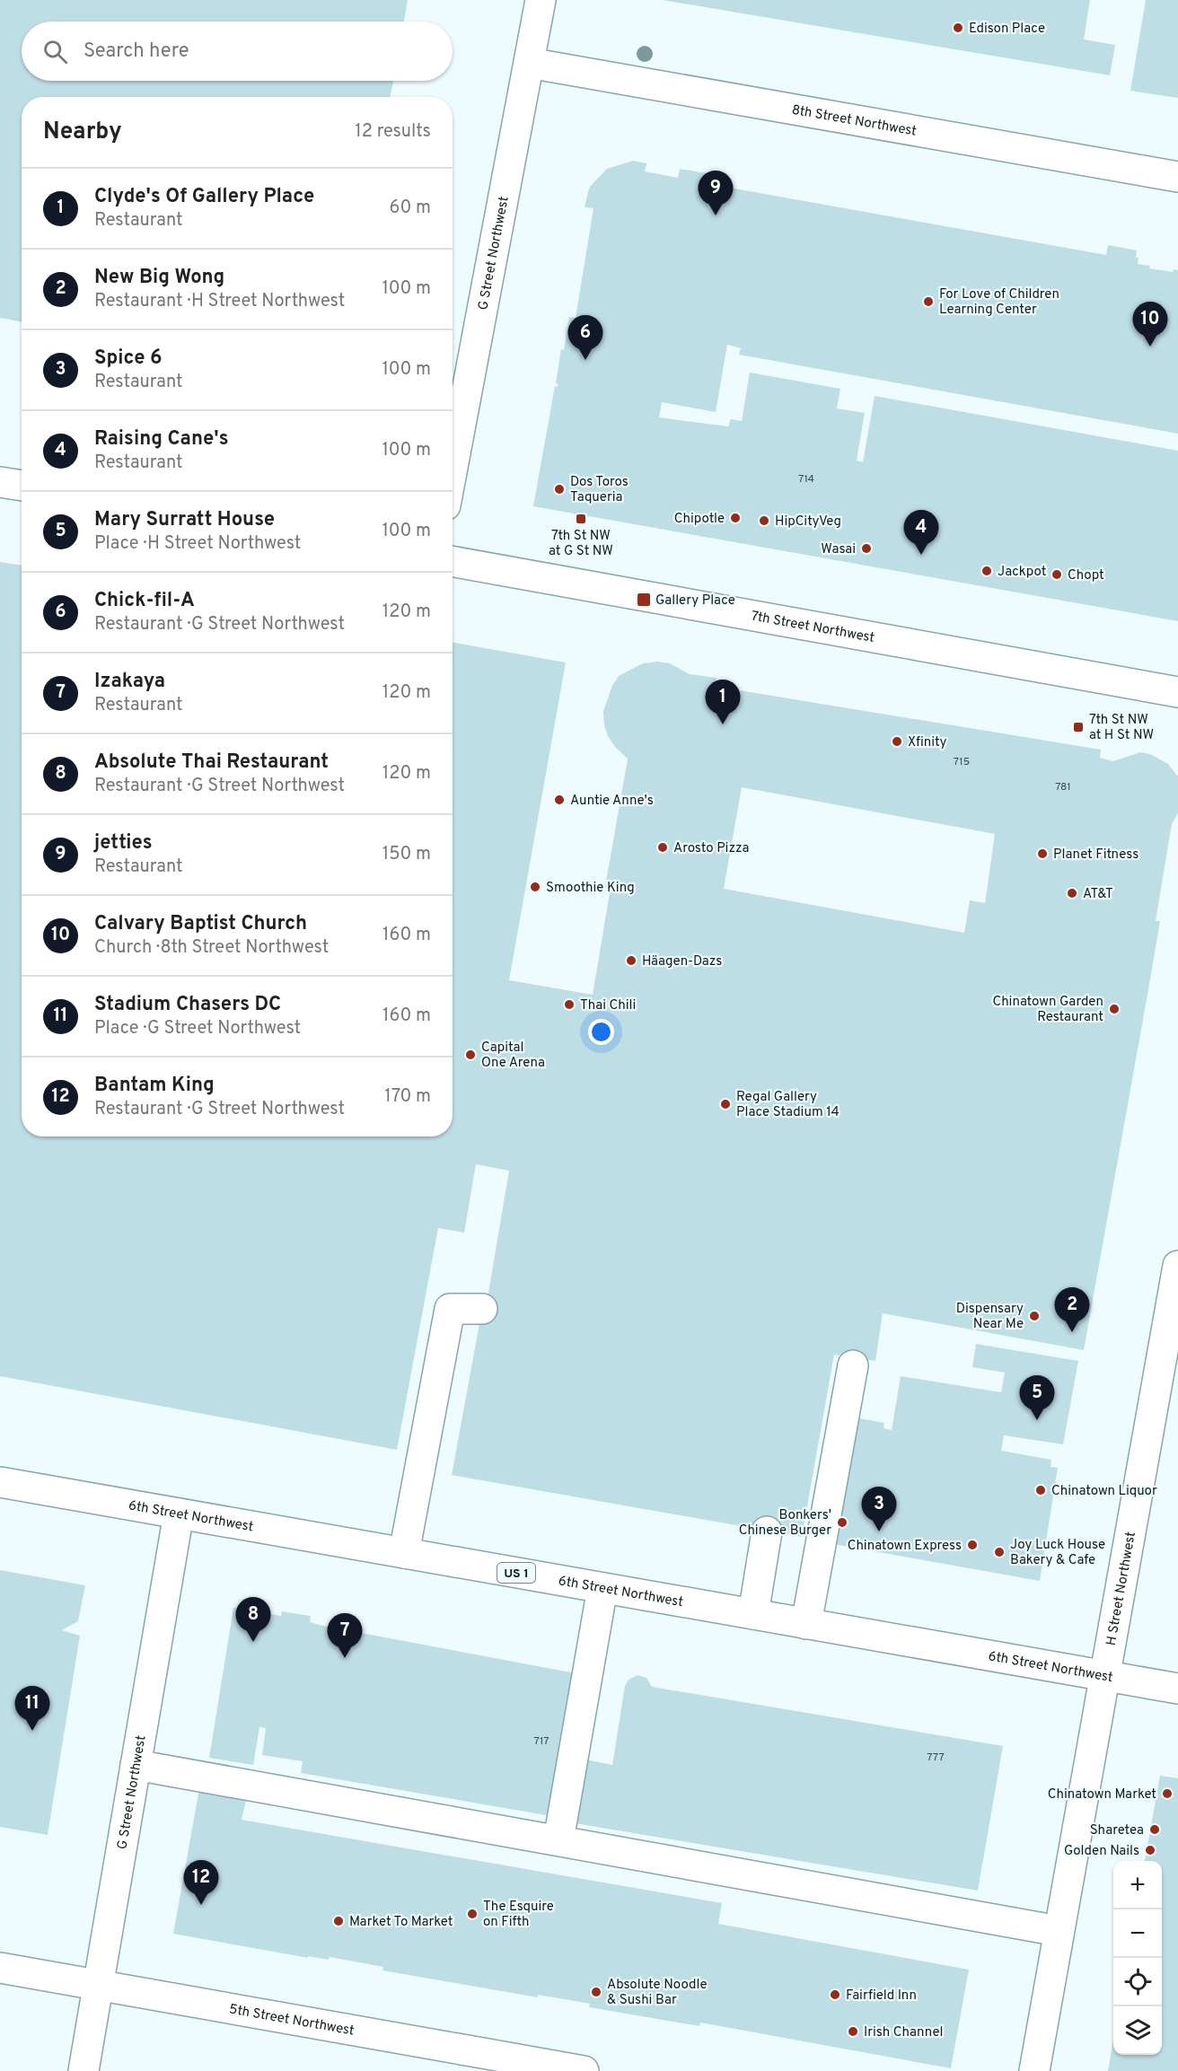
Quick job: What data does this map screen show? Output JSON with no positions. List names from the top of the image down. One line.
{"streets":{"main road":["8th Street Northwest","G Street Northwest","7th Street Northwest","6th Street Northwest","US 1","H Street Northwest","5th Street Northwest"]},"crossings":[["8th Street Northwest","G Street Northwest"],["G Street Northwest","6th Street Northwest"],["G Street Northwest","5th Street Northwest"],["6th Street Northwest","H Street Northwest"]],"places":{"other":["Edison Place","For Love of Children Learning Center","Dos Toros Taqueria","Chipotle","HipCityVeg","Wasai","Jackpot","Chopt","Xfinity","Auntie Anne's","Arosto Pizza","Planet Fitness","Smoothie King","AT&T","Häagen-Dazs","Thai Chili","Chinatown Garden Restaurant","Capital One Arena","Regal Gallery Place Stadium 14","Dispensary Near Me","Chinatown Liquor","Bonkers' Chinese Burger","Chinatown Express","Joy Luck House Bakery & Cafe","Chinatown Market","Sharetea","Golden Nails","The Esquire on Fifth","Market To Market","Absolute Noodle & Sushi Bar","Fairfield Inn","Irish Channel"],"transit":["7th St NW at G St NW","Gallery Place","7th St NW at H St NW"]},"house_numbers":["714","715","781","717","777"],"page":{"search":"Search here","heading":["Nearby","12 results"],"list":[{"mark":"1","name":"Clyde's Of Gallery Place","note":"Restaurant","value":"60 m"},{"mark":"2","name":"New Big Wong","note":"Restaurant · H Street Northwest","value":"100 m"},{"mark":"3","name":"Spice 6","note":"Restaurant","value":"100 m"},{"mark":"4","name":"Raising Cane's","note":"Restaurant","value":"100 m"},{"mark":"5","name":"Mary Surratt House","note":"Place · H Street Northwest","value":"100 m"},{"mark":"6","name":"Chick-fil-A","note":"Restaurant · G Street Northwest","value":"120 m"},{"mark":"7","name":"Izakaya","note":"Restaurant","value":"120 m"},{"mark":"8","name":"Absolute Thai Restaurant","note":"Restaurant · G Street Northwest","value":"120 m"},{"mark":"9","name":"jetties","note":"Restaurant","value":"150 m"},{"mark":"10","name":"Calvary Baptist Church","note":"Church · 8th Street Northwest","value":"160 m"},{"mark":"11","name":"Stadium Chasers DC","note":"Place · G Street Northwest","value":"160 m"},{"mark":"12","name":"Bantam King","note":"Restaurant · G Street Northwest","value":"170 m"}],"pins":["9","10","6","4","1","2","5","3","8","7","11","12"],"map_buttons":["+","−"]}}
